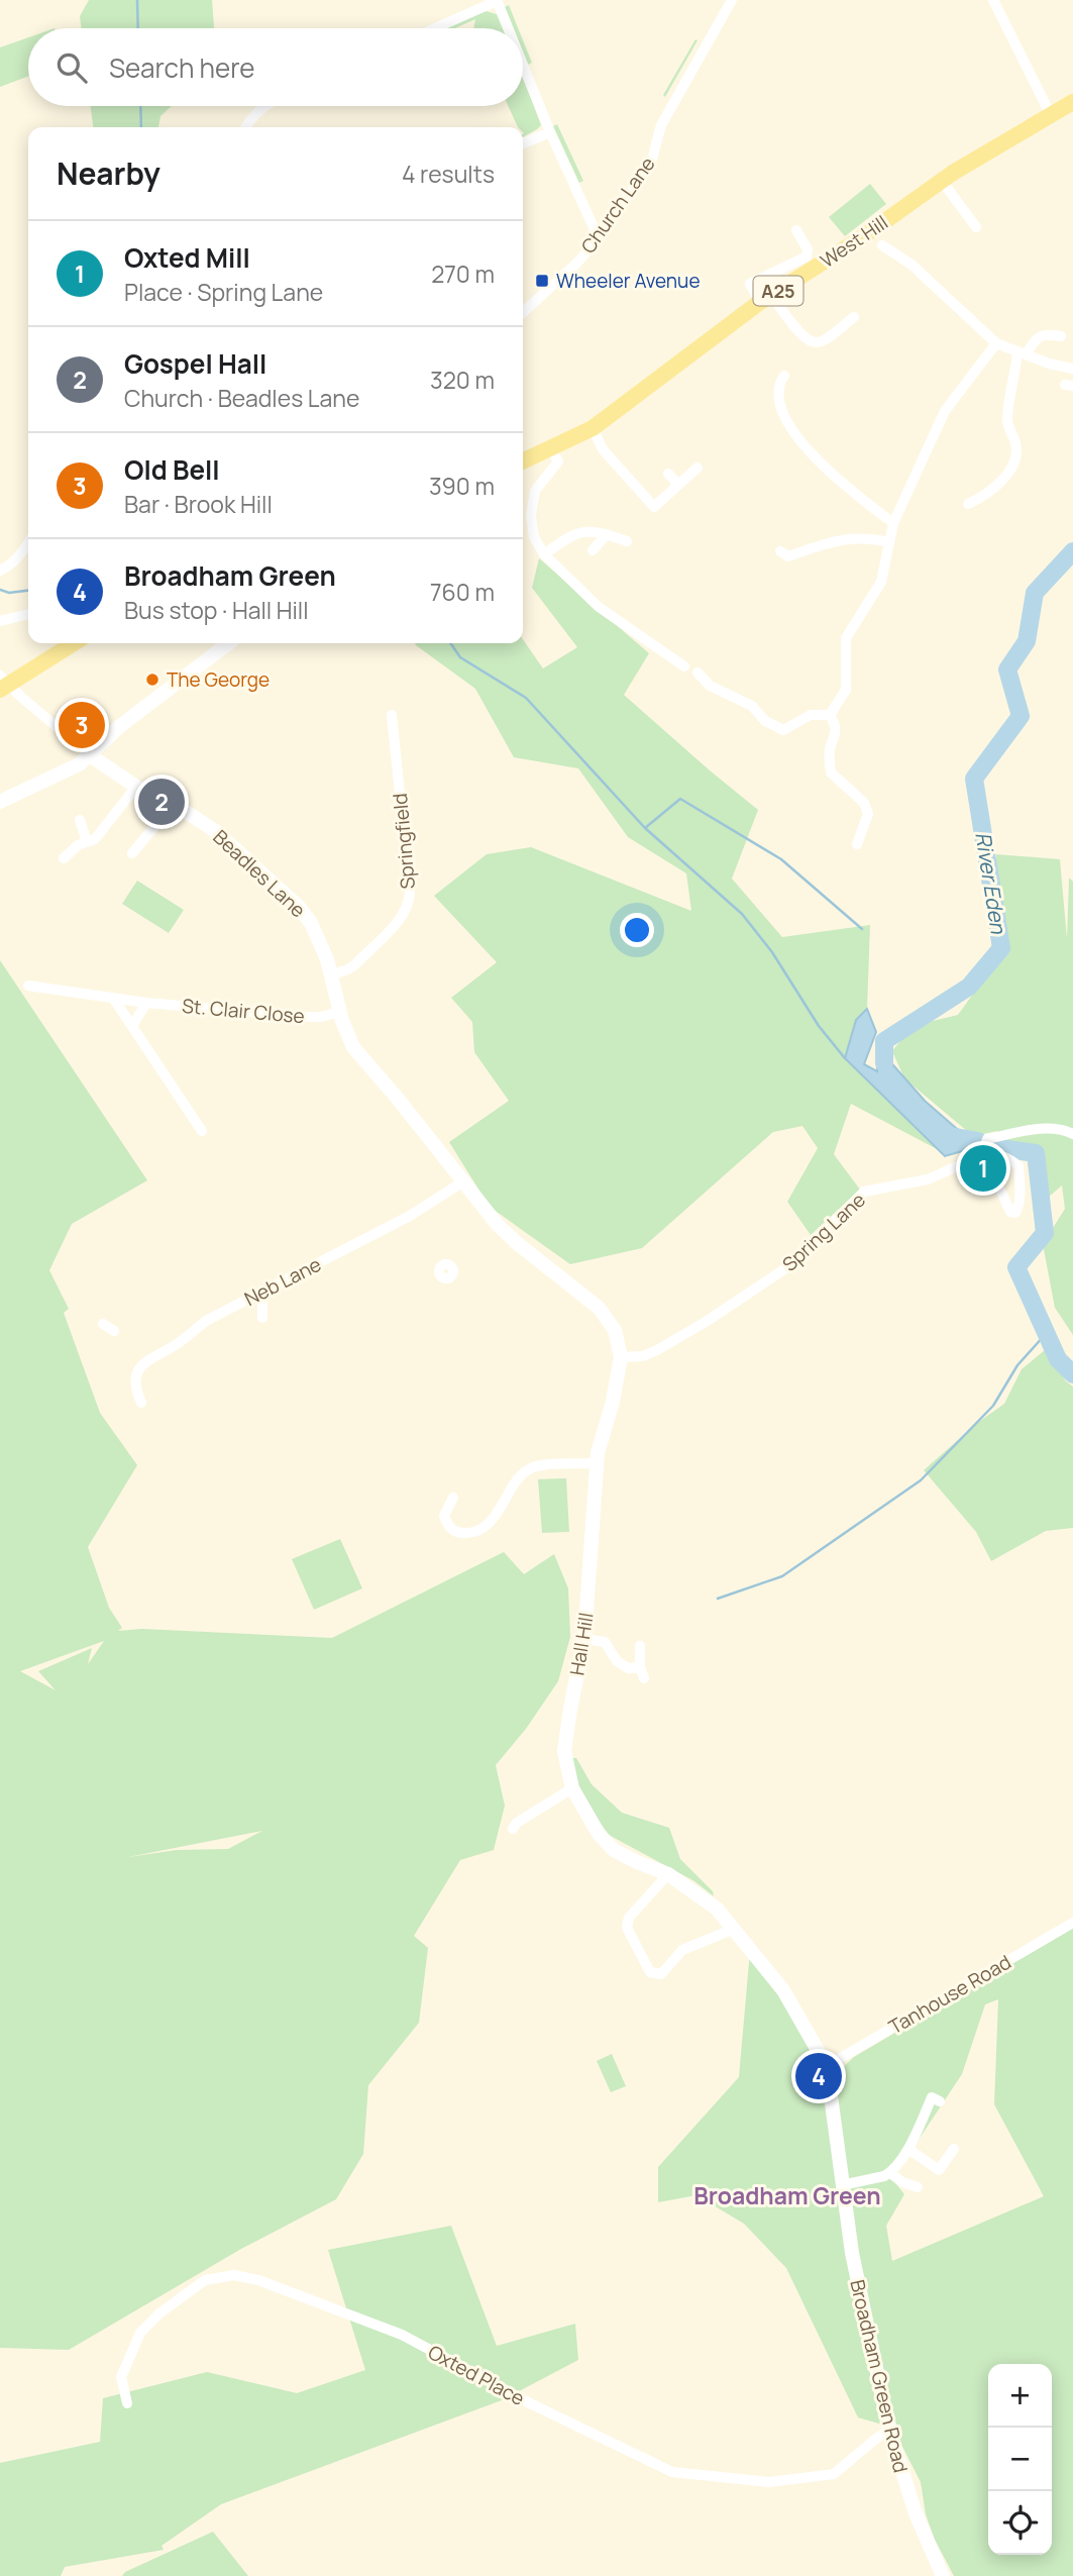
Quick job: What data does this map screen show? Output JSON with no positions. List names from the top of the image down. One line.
{"streets":{"main road":["West Hill","A25"],"street":["Church Lane","Springfield","Beadles Lane","St. Clair Close","Spring Lane","Neb Lane","Hall Hill","Tanhouse Road","Oxted Place","Broadham Green Road"]},"crossings":[["West Hill","A25"],["Springfield","Beadles Lane"],["Beadles Lane","St. Clair Close"],["Beadles Lane","Neb Lane"],["Beadles Lane","Hall Hill"],["Spring Lane","Hall Hill"],["Neb Lane","Hall Hill"],["Hall Hill","Tanhouse Road"],["Hall Hill","Broadham Green Road"],["Tanhouse Road","Broadham Green Road"],["Oxted Place","Broadham Green Road"]],"districts":["Broadham Green"],"water":["River Eden"],"places":{"transit":["Wheeler Avenue"],"other":["The George"]},"page":{"search":"Search here","heading":["Nearby","4 results"],"list":[{"mark":"1","name":"Oxted Mill","note":"Place · Spring Lane","value":"270 m"},{"mark":"2","name":"Gospel Hall","note":"Church · Beadles Lane","value":"320 m"},{"mark":"3","name":"Old Bell","note":"Bar · Brook Hill","value":"390 m"},{"mark":"4","name":"Broadham Green","note":"Bus stop · Hall Hill","value":"760 m"}],"pins":["3","2","1","4"],"map_buttons":["+","−"]}}
